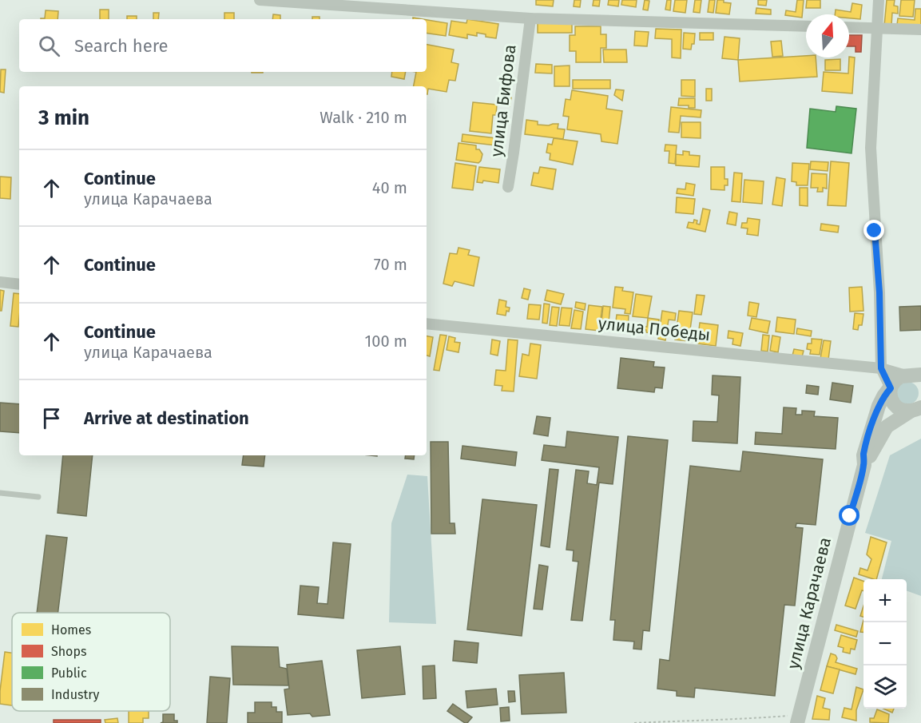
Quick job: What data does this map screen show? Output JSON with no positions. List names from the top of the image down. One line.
{"streets":{"street":["улица Бифова","улица Победы","улица Карачаева"]},"legend":["Homes","Shops","Public","Industry"],"north":"top","page":{"search":"Search here","heading":["3 min","Walk · 210 m"],"list":[["Continue","улица Карачаева","40 m"],["Continue","70 m"],["Continue","улица Карачаева","100 m"],"Arrive at destination"],"map_buttons":["+","−"]}}
